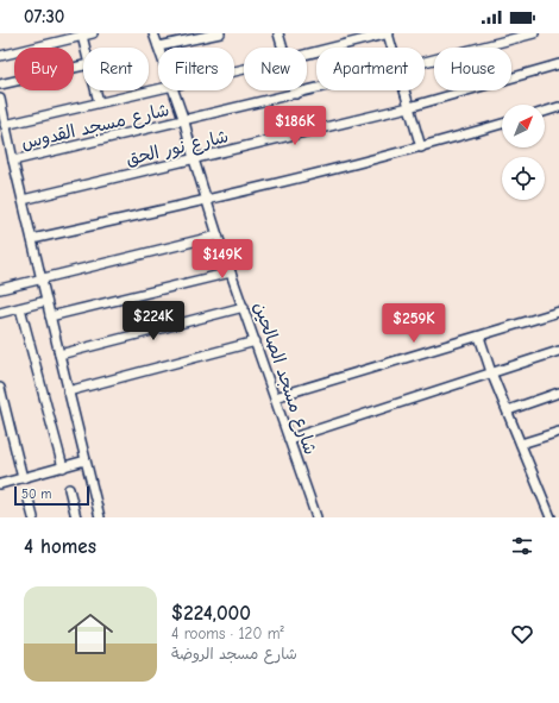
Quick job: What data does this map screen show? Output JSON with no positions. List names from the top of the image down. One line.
{"streets":{"street":["شارع مسجد القدوس","شارع نور الحق","شارع مسجد الصالحين"]},"crossings":[["شارع مسجد القدوس","شارع مسجد الصالحين"],["شارع نور الحق","شارع مسجد الصالحين"]],"scale_bar":"50 m","north":"top right","page":{"status":"07:30","chip":["Buy","Rent","Filters","New","Apartment","House"],"price":["$186K","$149K","$224K","$259K"],"scale":"50 m","heading":"4 homes","list":[{"name":"$224,000","note":"4 rooms · 120 m² · شارع مسجد الروضة"}]}}
